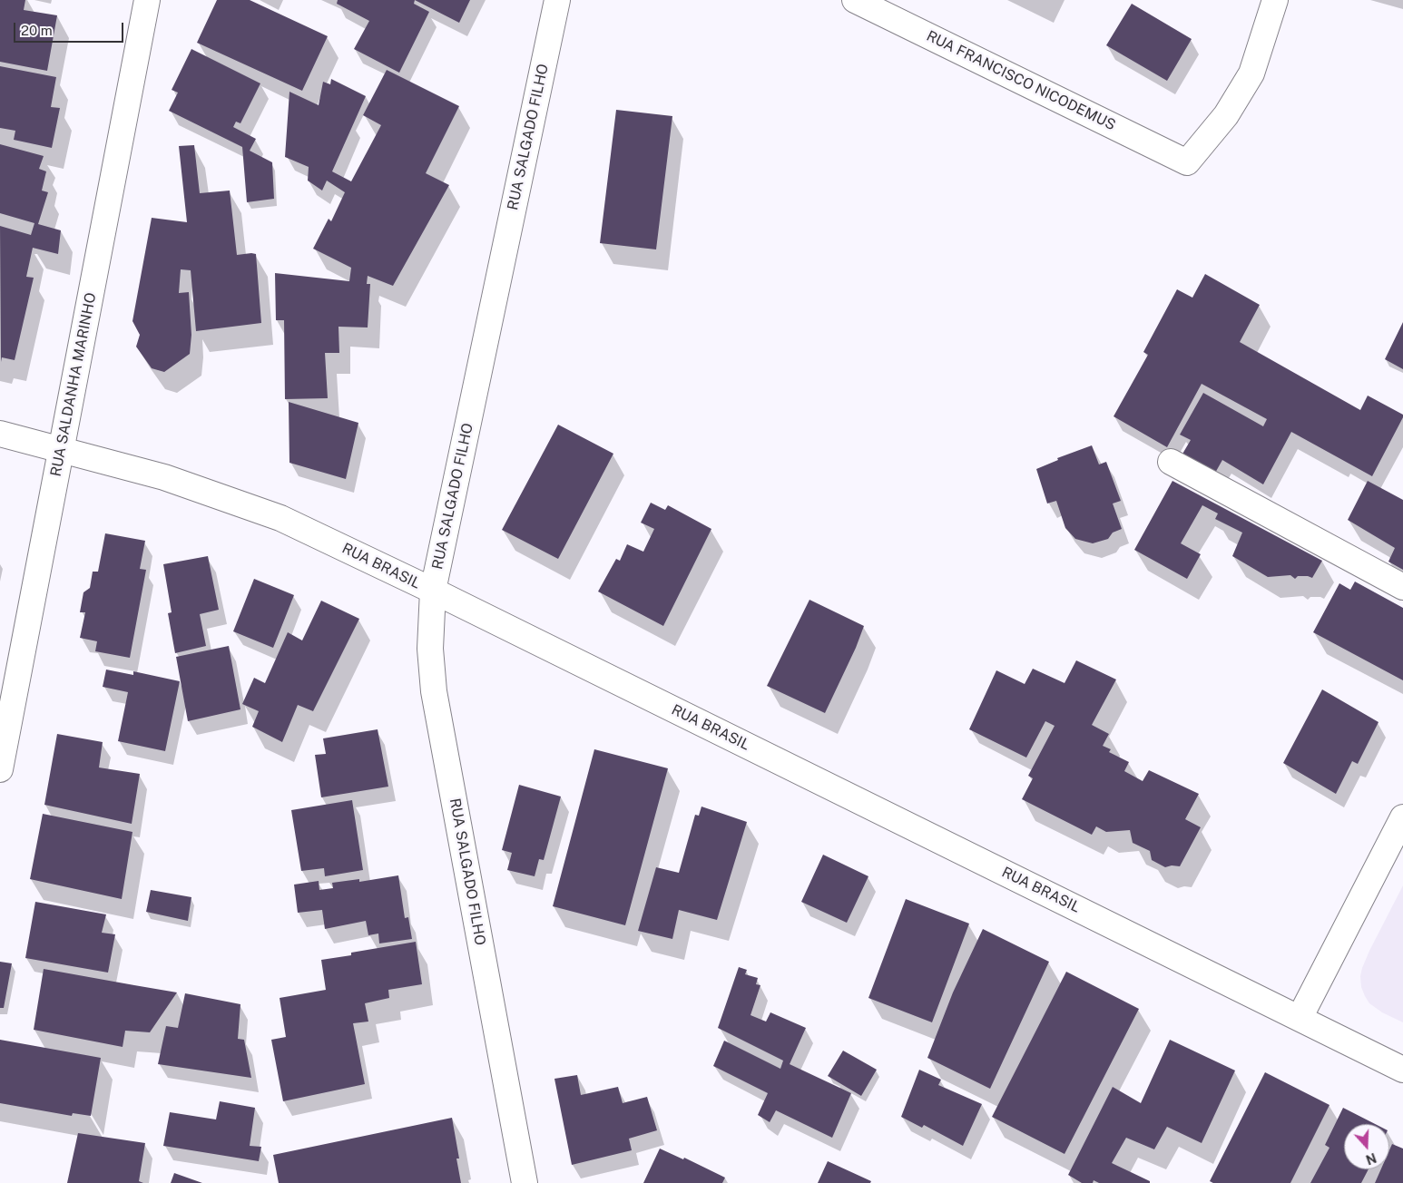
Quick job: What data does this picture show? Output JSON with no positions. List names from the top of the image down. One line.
{"streets":{"street":["RUA FRANCISCO NICODEMUS","RUA SALGADO FILHO","RUA SALDANHA MARINHO","RUA BRASIL"]},"crossings":[["RUA SALGADO FILHO","RUA BRASIL"],["RUA SALDANHA MARINHO","RUA BRASIL"]],"scale_bar":"20 m","north":"bottom"}
